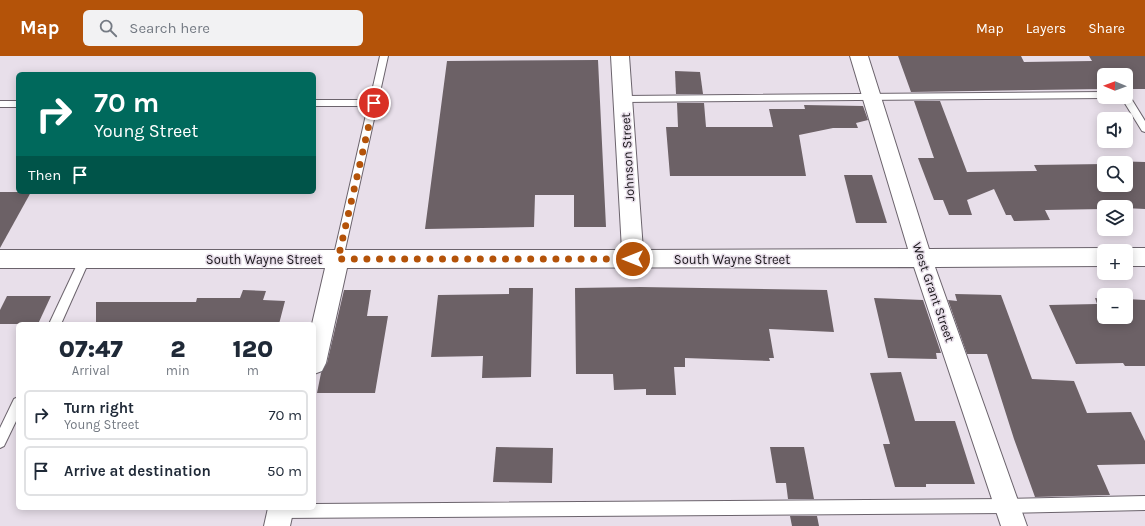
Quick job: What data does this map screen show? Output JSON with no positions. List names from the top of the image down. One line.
{"streets":{"street":["Johnson Street","South Wayne Street","West Grant Street"]},"crossings":[["Johnson Street","South Wayne Street"],["South Wayne Street","West Grant Street"]],"north":"left","page":{"header":"Map","search":"Search here","nav":["Map","Layers","Share"],"map_buttons":["+","−"],"turn":["70 m","Young Street"],"then":"Then","eta":["07:47","Arrival","2","min","120","m"],"list":[{"name":"Turn right","note":"Young Street","value":"70 m"},{"name":"Arrive at destination","value":"50 m"}]}}
